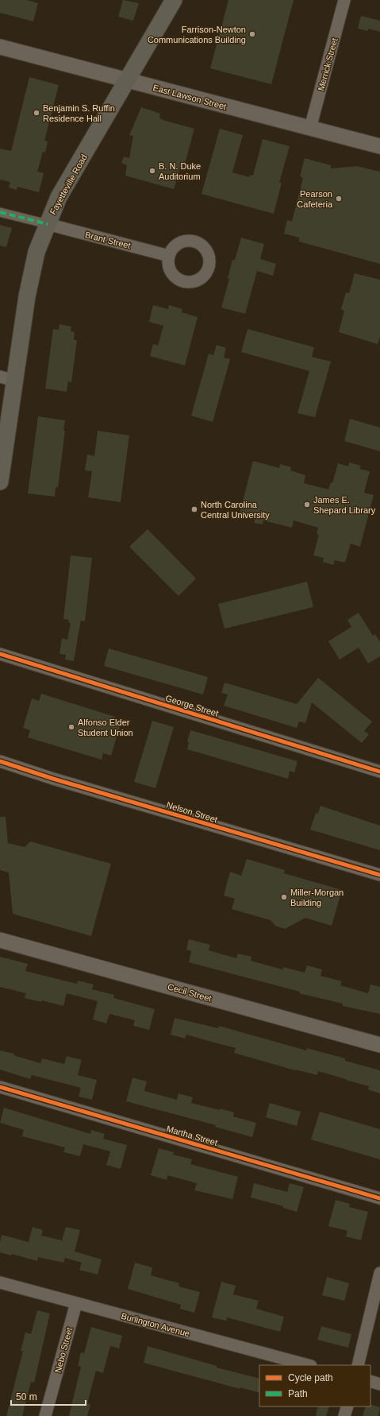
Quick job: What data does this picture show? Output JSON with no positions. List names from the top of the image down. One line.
{"streets":{"main road":["Fayetteville Road"],"street":["Merrick Street","East Lawson Street","Brant Street","George Street","Nelson Street","Cecil Street","Martha Street","Burlington Avenue","Nebo Street"]},"crossings":[["Merrick Street","East Lawson Street"],["East Lawson Street","Fayetteville Road"],["Fayetteville Road","Brant Street"],["Burlington Avenue","Nebo Street"]],"places":["Farrison-Newton Communications Building","Benjamin S. Ruffin Residence Hall","B. N. Duke Auditorium","Pearson Cafeteria","James E. Shepard Library","North Carolina Central University","Alfonso Elder Student Union","Miller-Morgan Building"],"legend":["Cycle path","Path"],"scale_bar":"50 m"}
